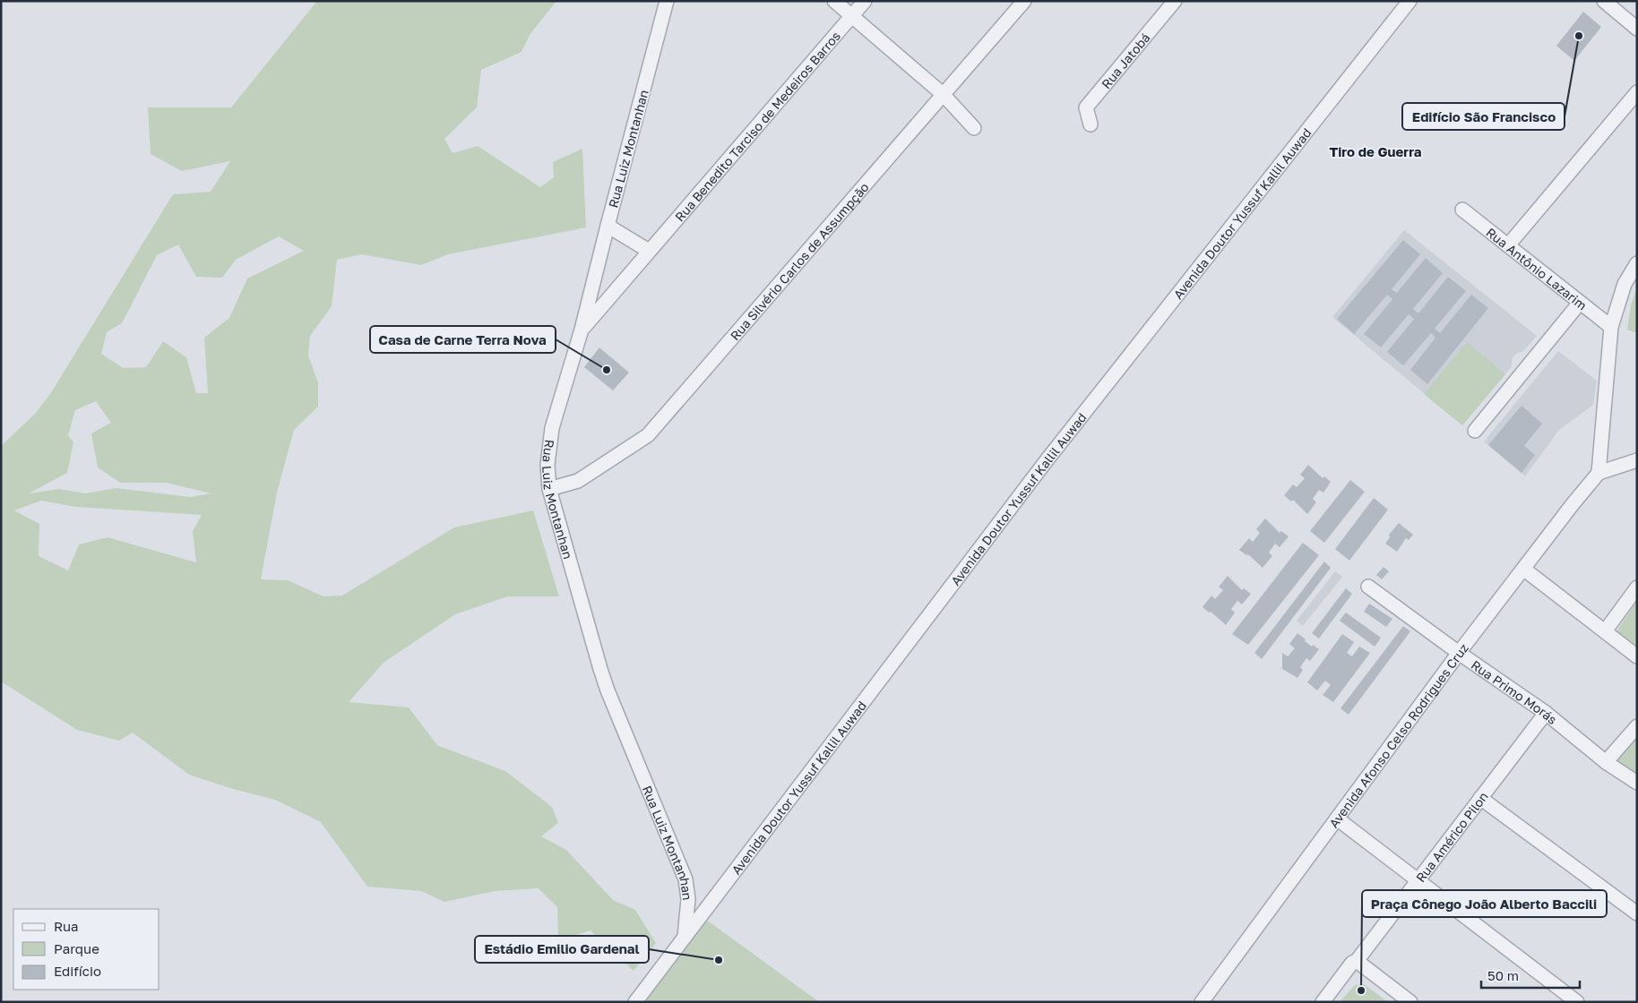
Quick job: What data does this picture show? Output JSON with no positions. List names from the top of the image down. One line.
{"streets":{"street":["Rua Jatobá","Rua Benedito Tarciso de Medeiros Barros","Rua Luiz Montanhan","Avenida Doutor Yussuf Kallil Auwad","Rua Silvério Carlos de Assumpção","Rua Antônio Lazarim","Rua Primo Morás","Avenida Afonso Celso Rodrigues Cruz","Rua Américo Pilon"]},"crossings":[["Rua Benedito Tarciso de Medeiros Barros","Rua Luiz Montanhan"],["Rua Luiz Montanhan","Avenida Doutor Yussuf Kallil Auwad"],["Rua Luiz Montanhan","Rua Silvério Carlos de Assumpção"],["Rua Primo Morás","Avenida Afonso Celso Rodrigues Cruz"],["Rua Primo Morás","Rua Américo Pilon"]],"districts":["Tiro de Guerra"],"places":["Edifício São Francisco","Casa de Carne Terra Nova","Estádio Emilio Gardenal","Praça Cônego João Alberto Baccili"],"legend":["Rua","Parque","Edifício"],"scale_bar":"50 m"}
